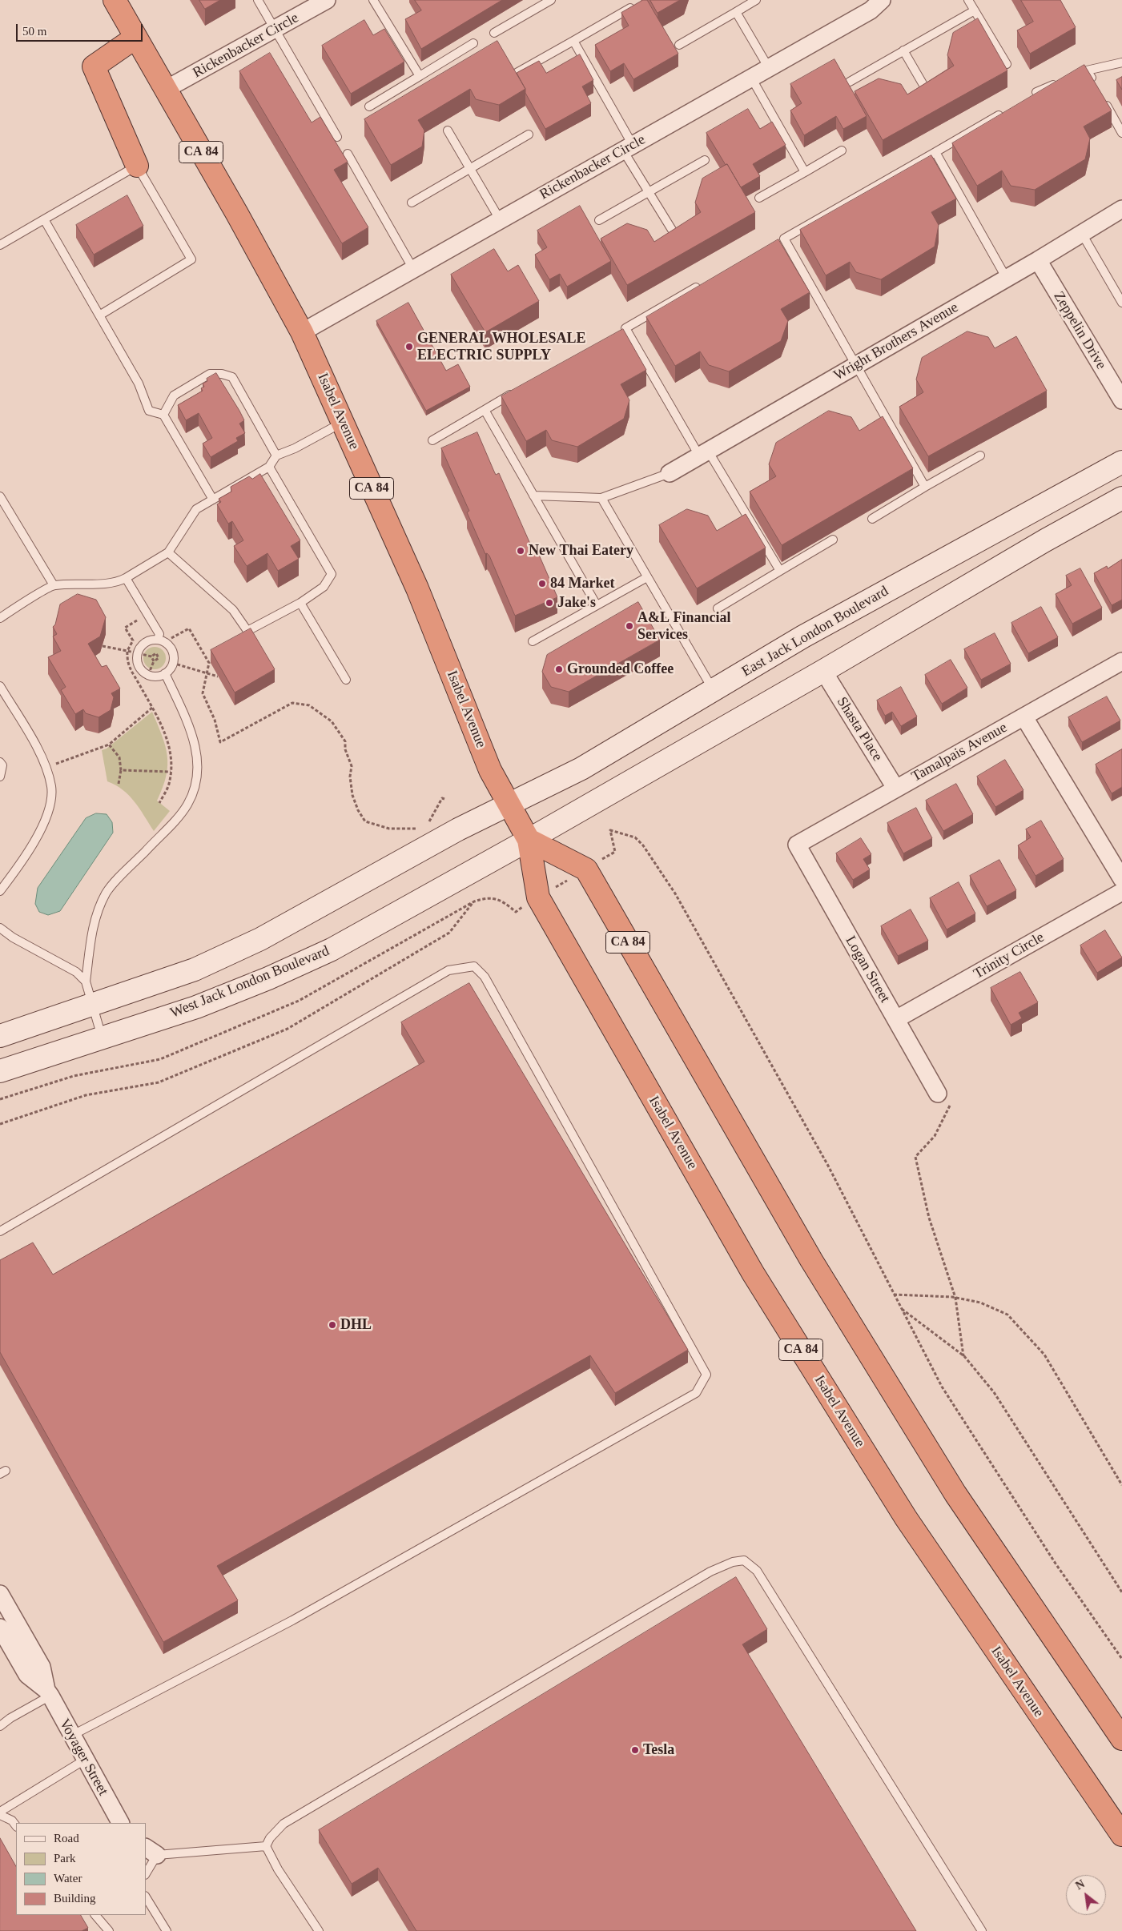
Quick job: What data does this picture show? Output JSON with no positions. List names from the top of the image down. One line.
{"streets":{"highway":["CA 84","Isabel Avenue"],"main road":["East Jack London Boulevard","West Jack London Boulevard"],"street":["Rickenbacker Circle","Zeppelin Drive","Wright Brothers Avenue","Shasta Place","Tamalpais Avenue","Trinity Circle","Logan Street","Voyager Street"]},"crossings":[["Rickenbacker Circle","Isabel Avenue"],["CA 84","Isabel Avenue"],["CA 84","West Jack London Boulevard"],["Zeppelin Drive","Wright Brothers Avenue"],["Isabel Avenue","East Jack London Boulevard"],["Isabel Avenue","West Jack London Boulevard"],["Shasta Place","Tamalpais Avenue"],["Tamalpais Avenue","Logan Street"],["Trinity Circle","Logan Street"]],"places":["GENERAL WHOLESALE ELECTRIC SUPPLY","New Thai Eatery","84 Market","Jake's","A&L Financial Services","Grounded Coffee","DHL","Tesla"],"legend":["Road","Park","Water","Building"],"scale_bar":"50 m","north":"top left"}
